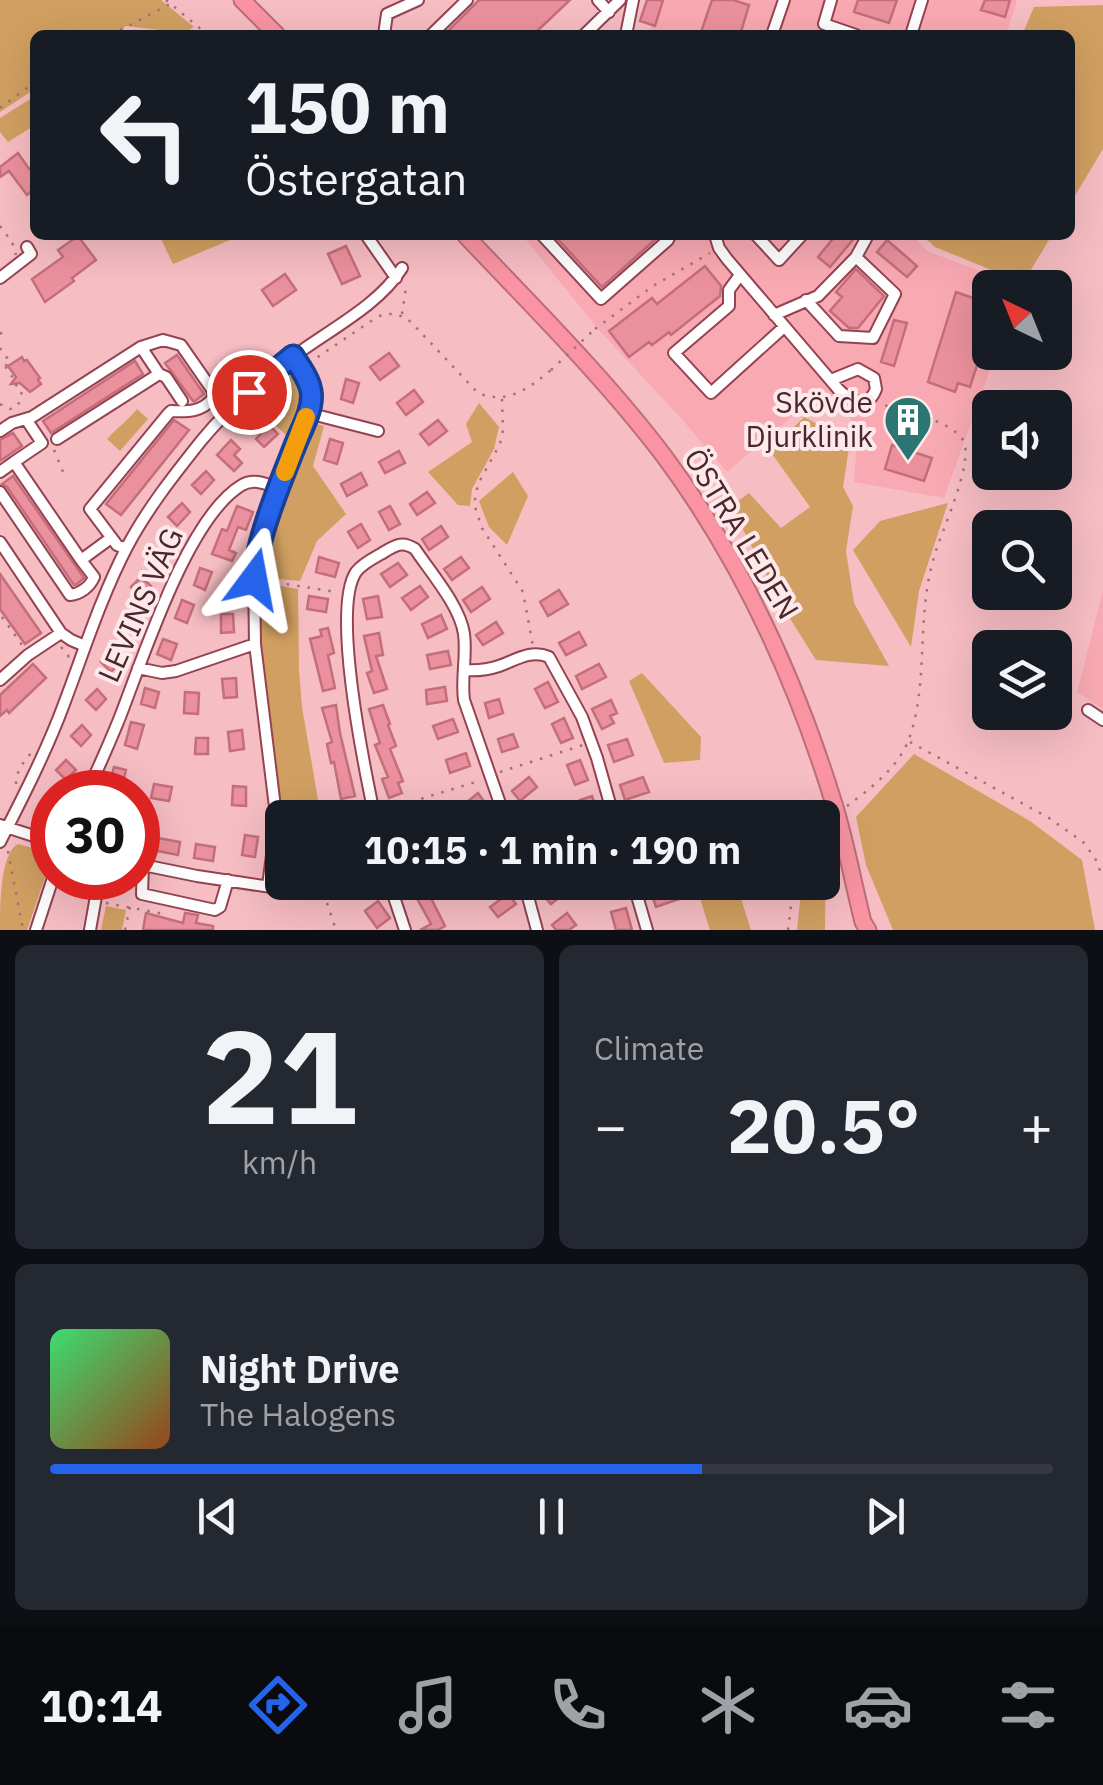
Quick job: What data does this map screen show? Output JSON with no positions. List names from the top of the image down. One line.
{"streets":{"highway":["ÖSTRA LEDEN"],"street":["LEVINS VÄG"]},"places":{"building":["Skövde Djurklinik"]},"north":"top left","page":{"turn":["150 m","Östergatan"],"limit":"30","trip":"10:15 · 1 min · 190 m","tile":[["21","km/h"],"Climate"],"heat":["−","20.5°","+"],"song":["Night Drive","The Halogens"],"tabs":"10:14"}}
